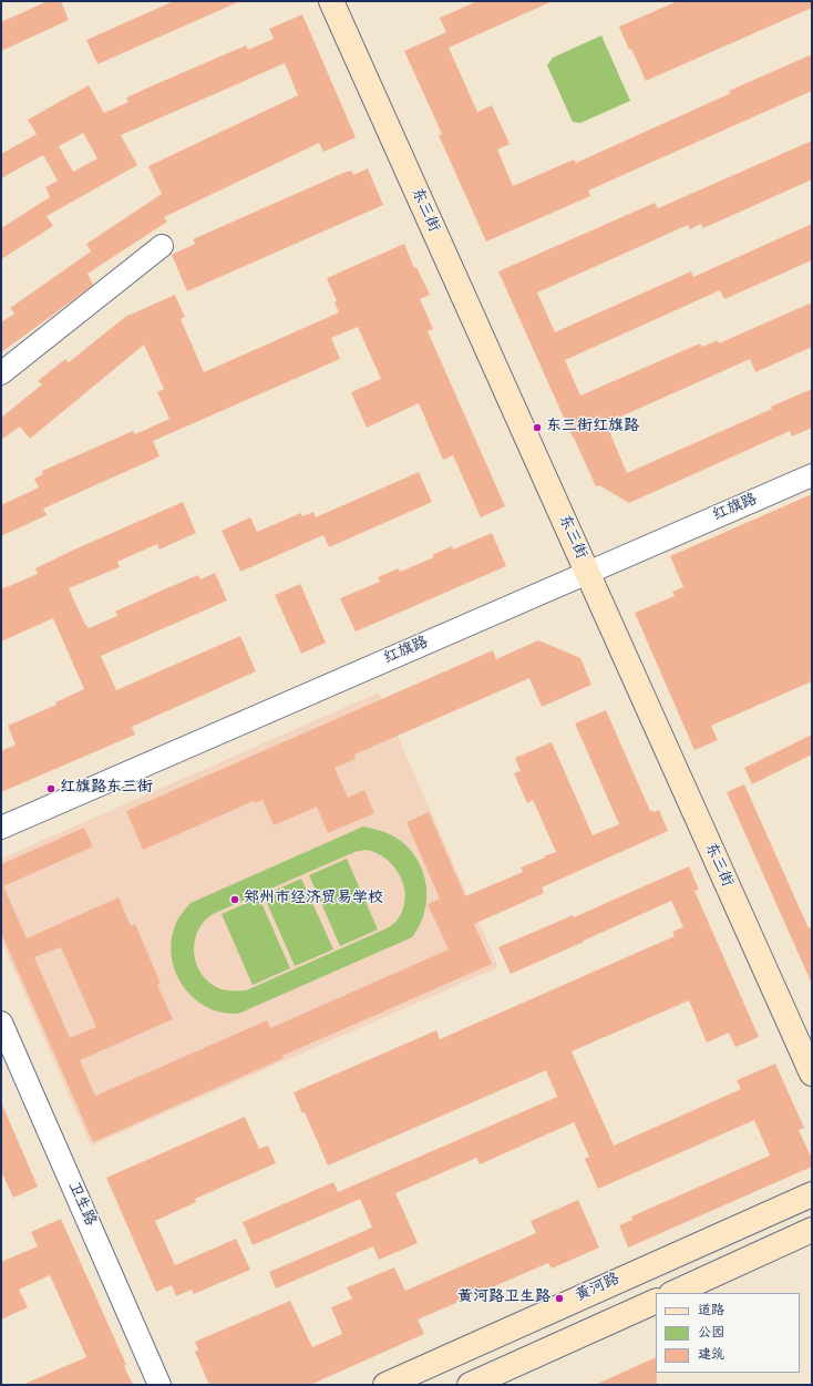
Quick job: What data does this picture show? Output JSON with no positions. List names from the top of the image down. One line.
{"streets":{"street":["东三街","红旗路","卫生路","黄河路"]},"crossings":[["东三街","红旗路"]],"places":["东三街红旗路","红旗路东三街","郑州市经济贸易学校","黄河路卫生路"],"legend":["道路","公园","建筑"]}
